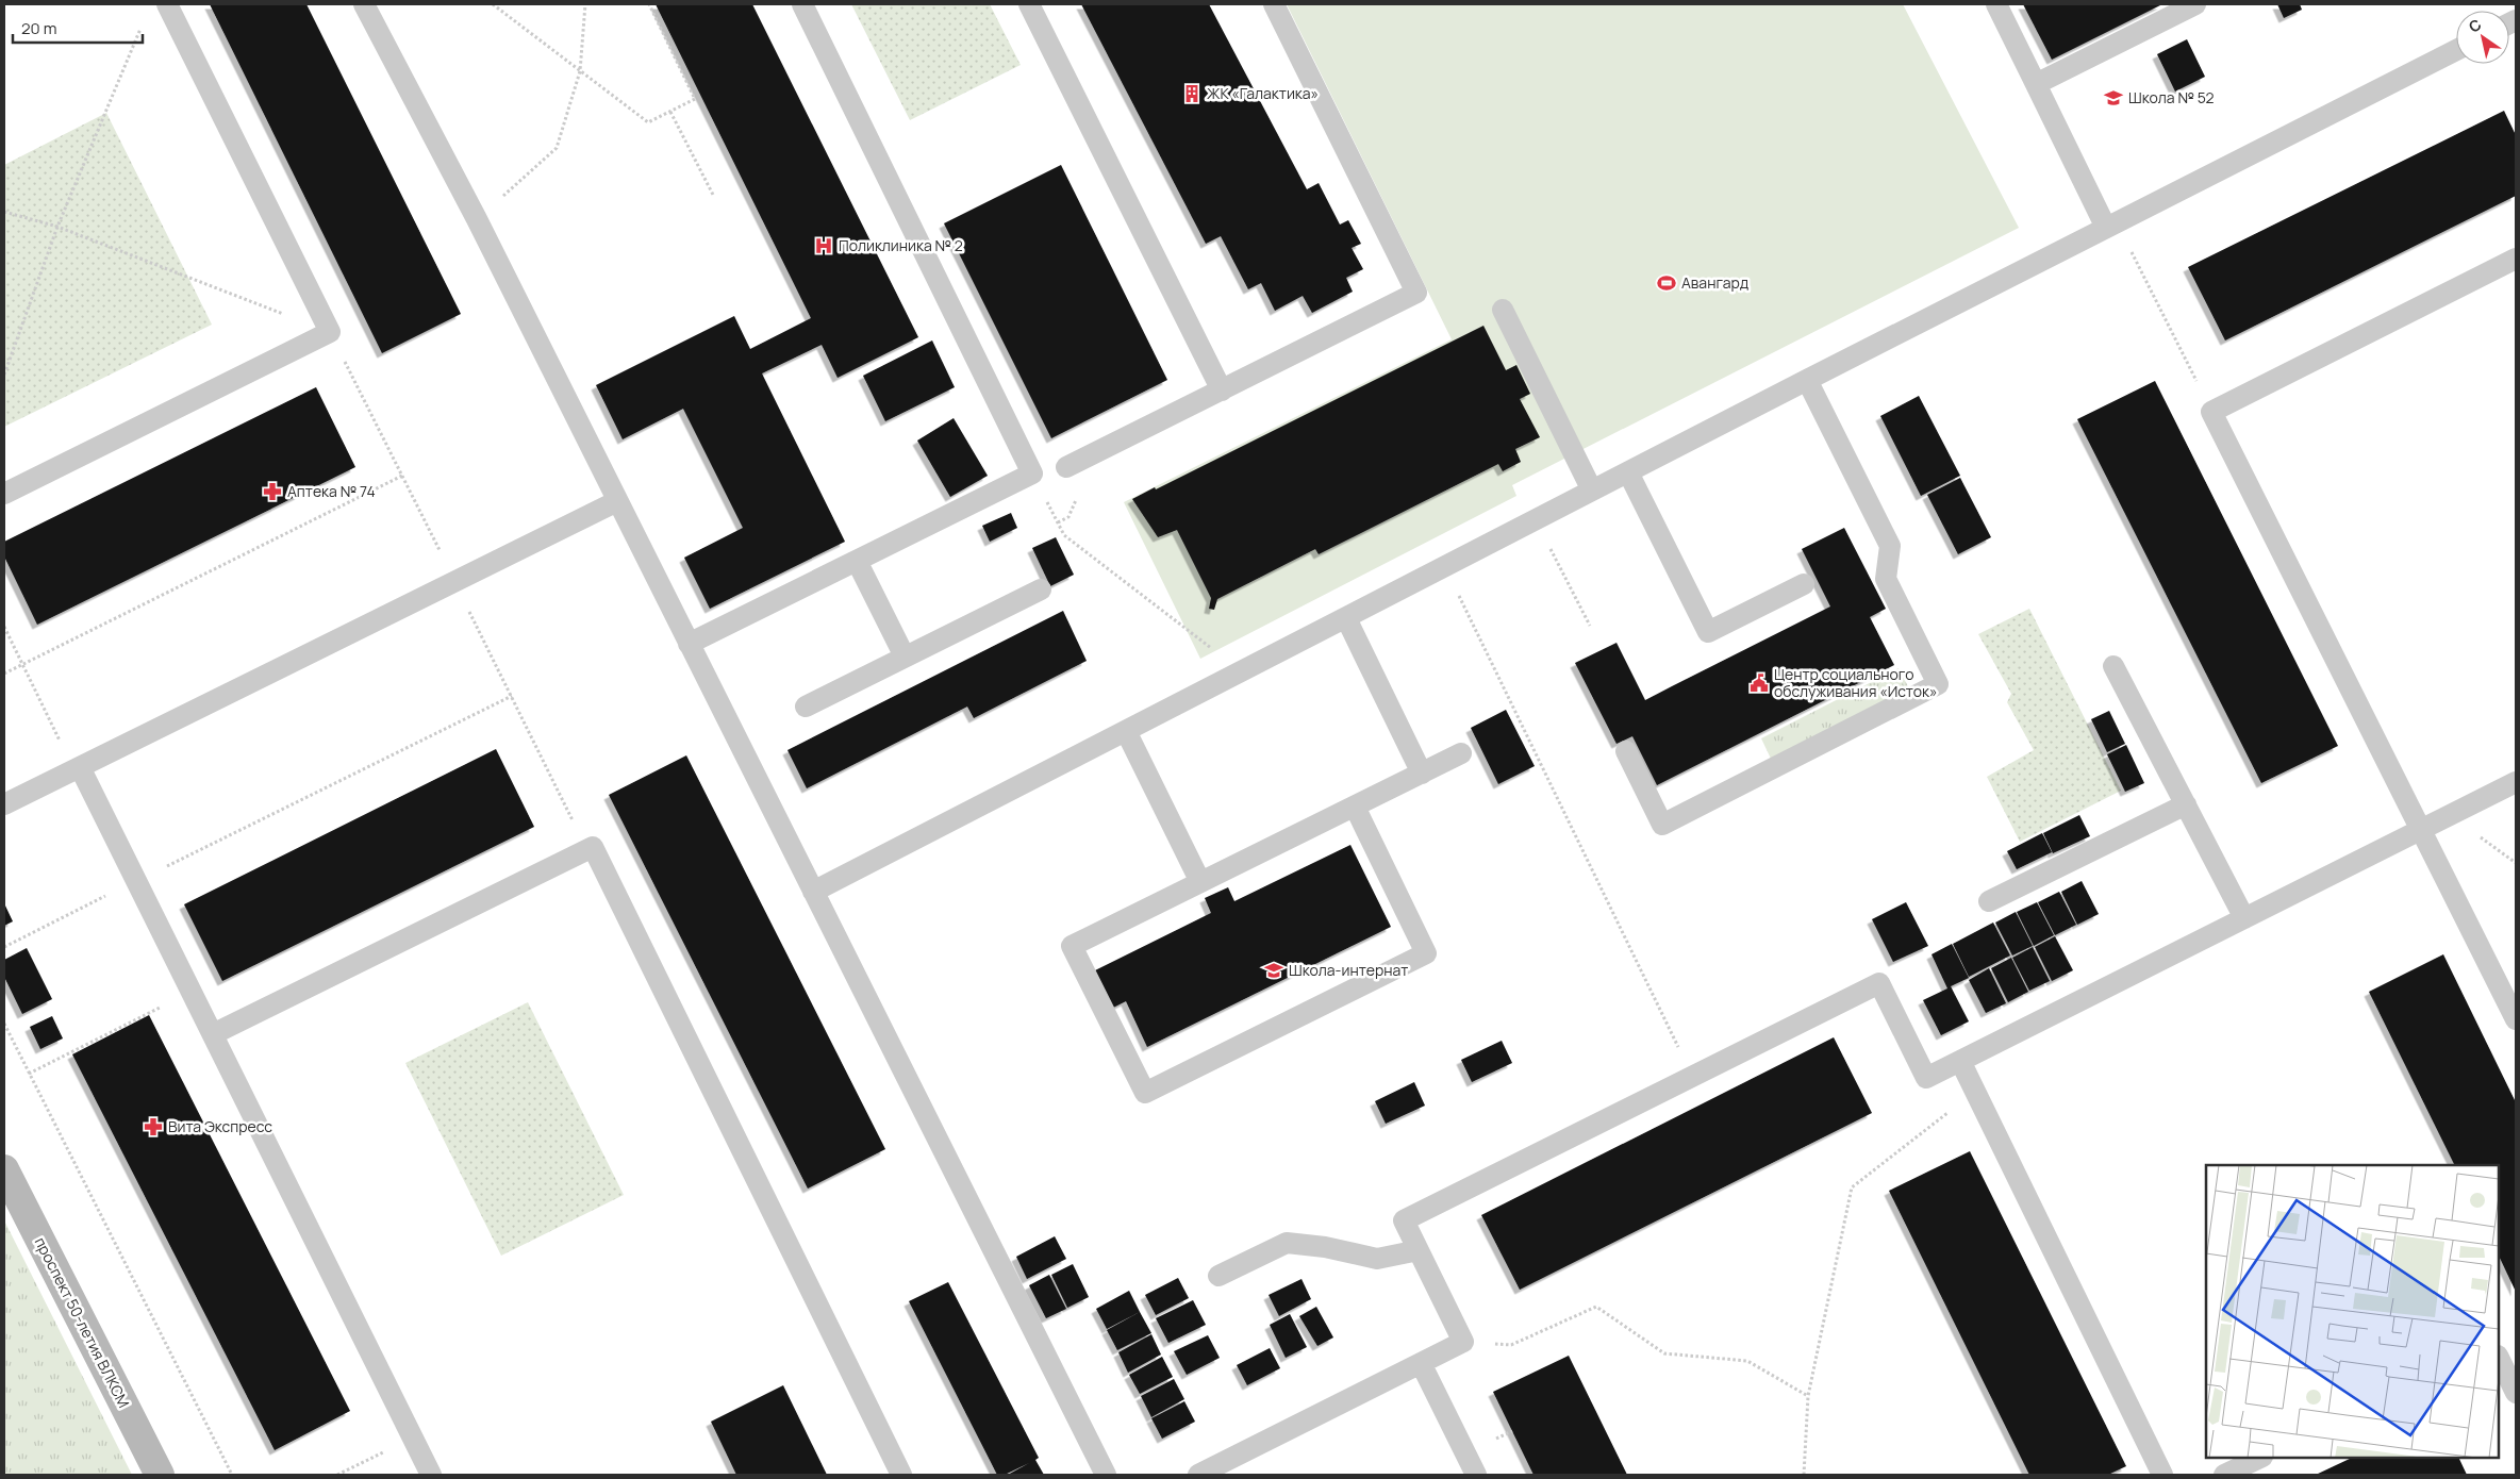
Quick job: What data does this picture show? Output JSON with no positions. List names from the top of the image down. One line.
{"streets":{"street":["проспект 50-летия ВЛКСМ"]},"places":{"building":["ЖК «Галактика»"],"school or university":["Школа № 52","Школа-интернат"],"hospital":["Поликлиника № 2"],"sports":["Авангард"],"pharmacy":["Аптека № 74","Вита Экспресс"],"public building":["Центр социального обслуживания «Исток»"]},"scale_bar":"20 m","north":"top left"}
